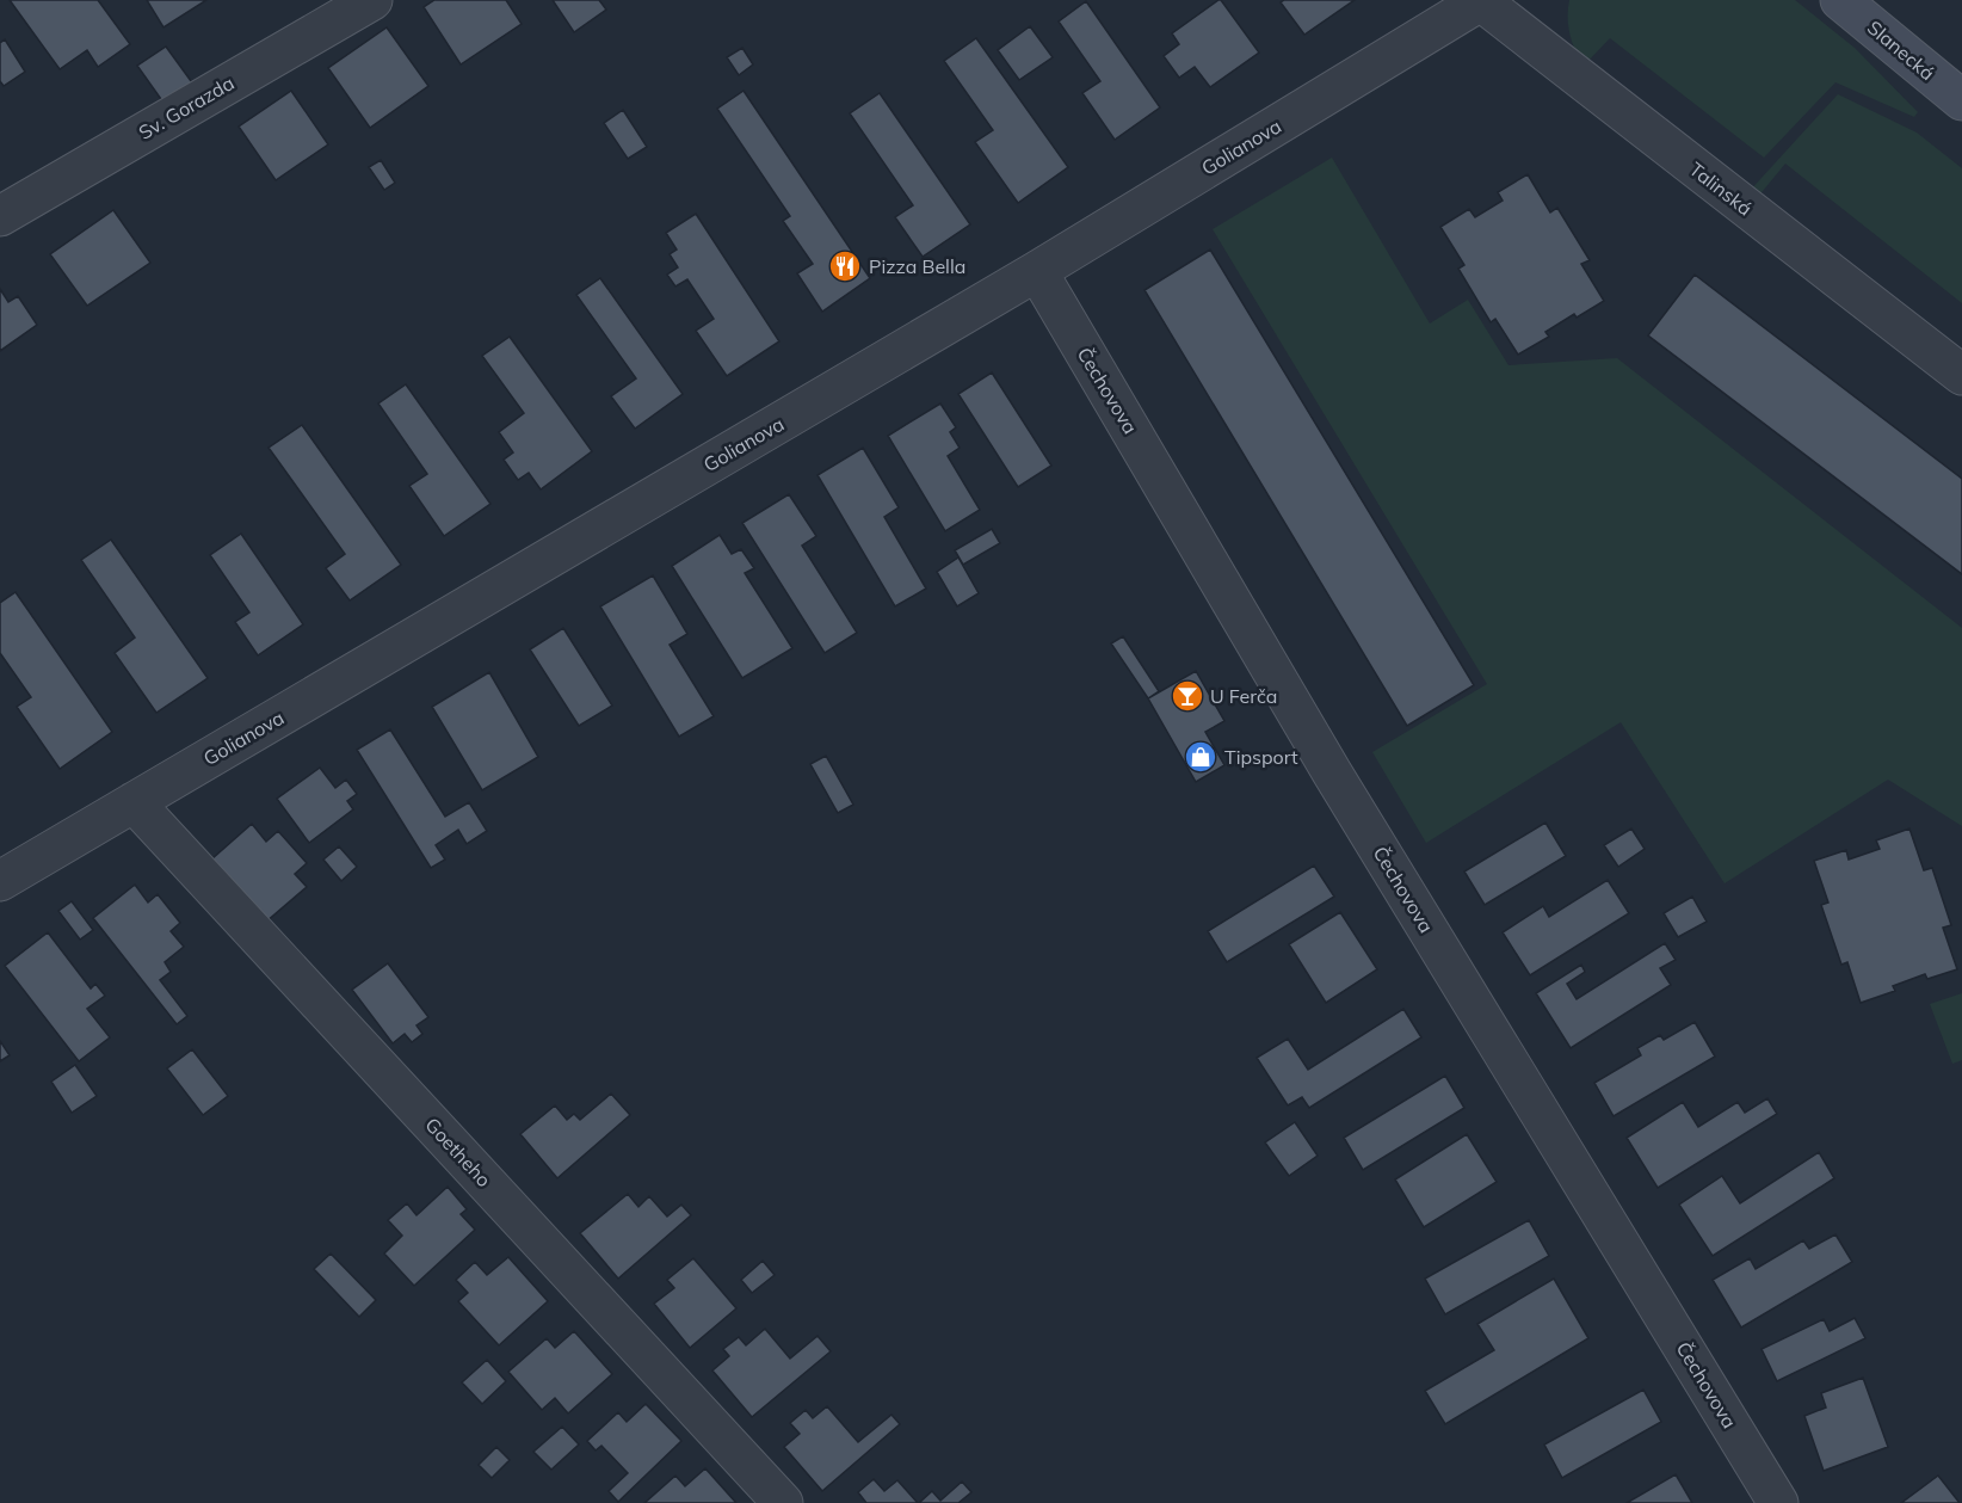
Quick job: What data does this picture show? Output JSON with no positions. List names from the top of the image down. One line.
{"streets":{"main road":["Slanecká"],"street":["Sv. Gorazda","Golianova","Talinská","Čechovova","Goetheho"]},"crossings":[["Golianova","Talinská"],["Golianova","Čechovova"],["Golianova","Goetheho"]],"places":{"restaurant":["Pizza Bella"],"bar":["U Ferča"],"shop":["Tipsport"]}}
